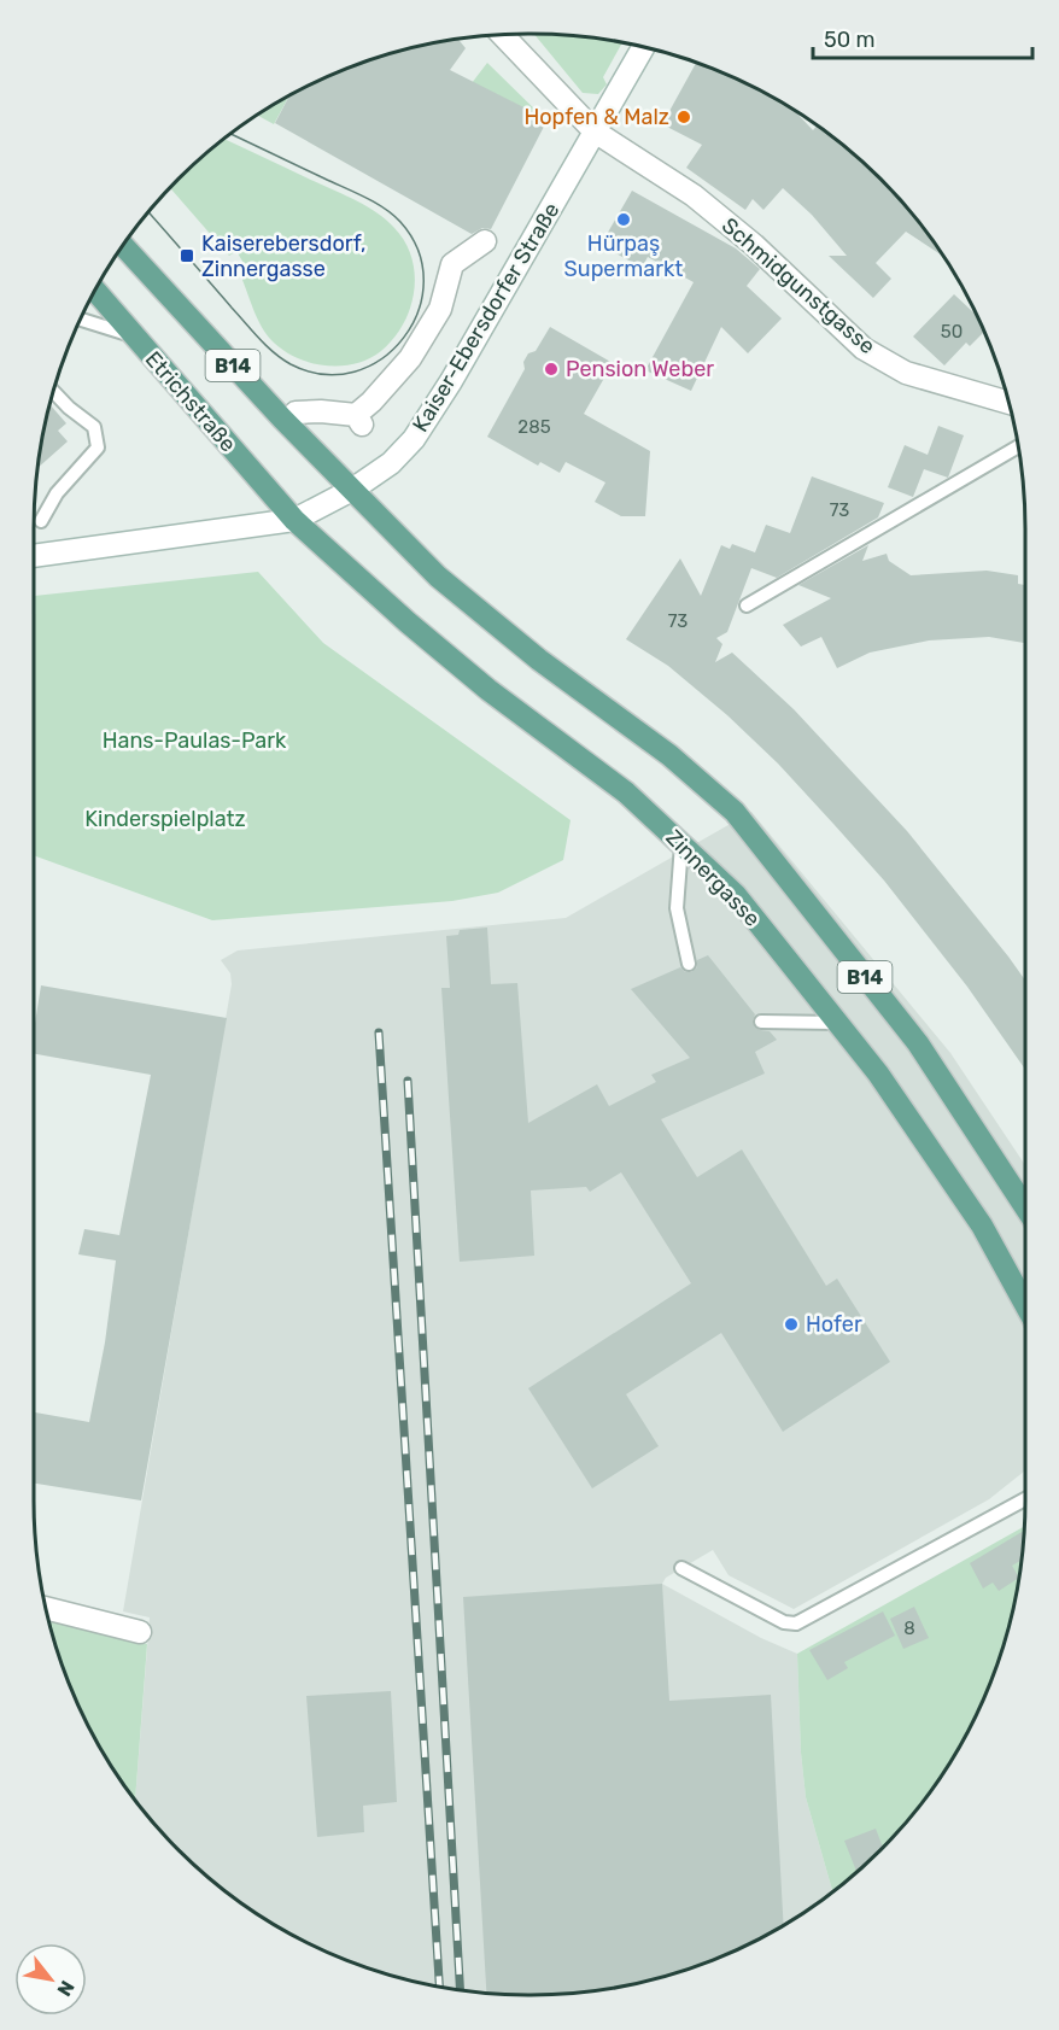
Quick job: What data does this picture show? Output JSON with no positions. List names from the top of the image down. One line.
{"streets":{"main road":["B14","Etrichstraße","Zinnergasse"],"street":["Schmidgunstgasse","Kaiser-Ebersdorfer Straße"]},"crossings":[["Schmidgunstgasse","Kaiser-Ebersdorfer Straße"],["Kaiser-Ebersdorfer Straße","B14"],["Kaiser-Ebersdorfer Straße","Etrichstraße"],["Kaiser-Ebersdorfer Straße","Zinnergasse"],["Etrichstraße","Zinnergasse"]],"parks":["Hans-Paulas-Park","Kinderspielplatz"],"places":{"other":["Hopfen & Malz","Hürpaş Supermarkt","Pension Weber","Hofer"],"transit":["Kaiserebersdorf, Zinnergasse"]},"house_numbers":["50","285","73","73","8"],"scale_bar":"50 m","north":"bottom right"}
